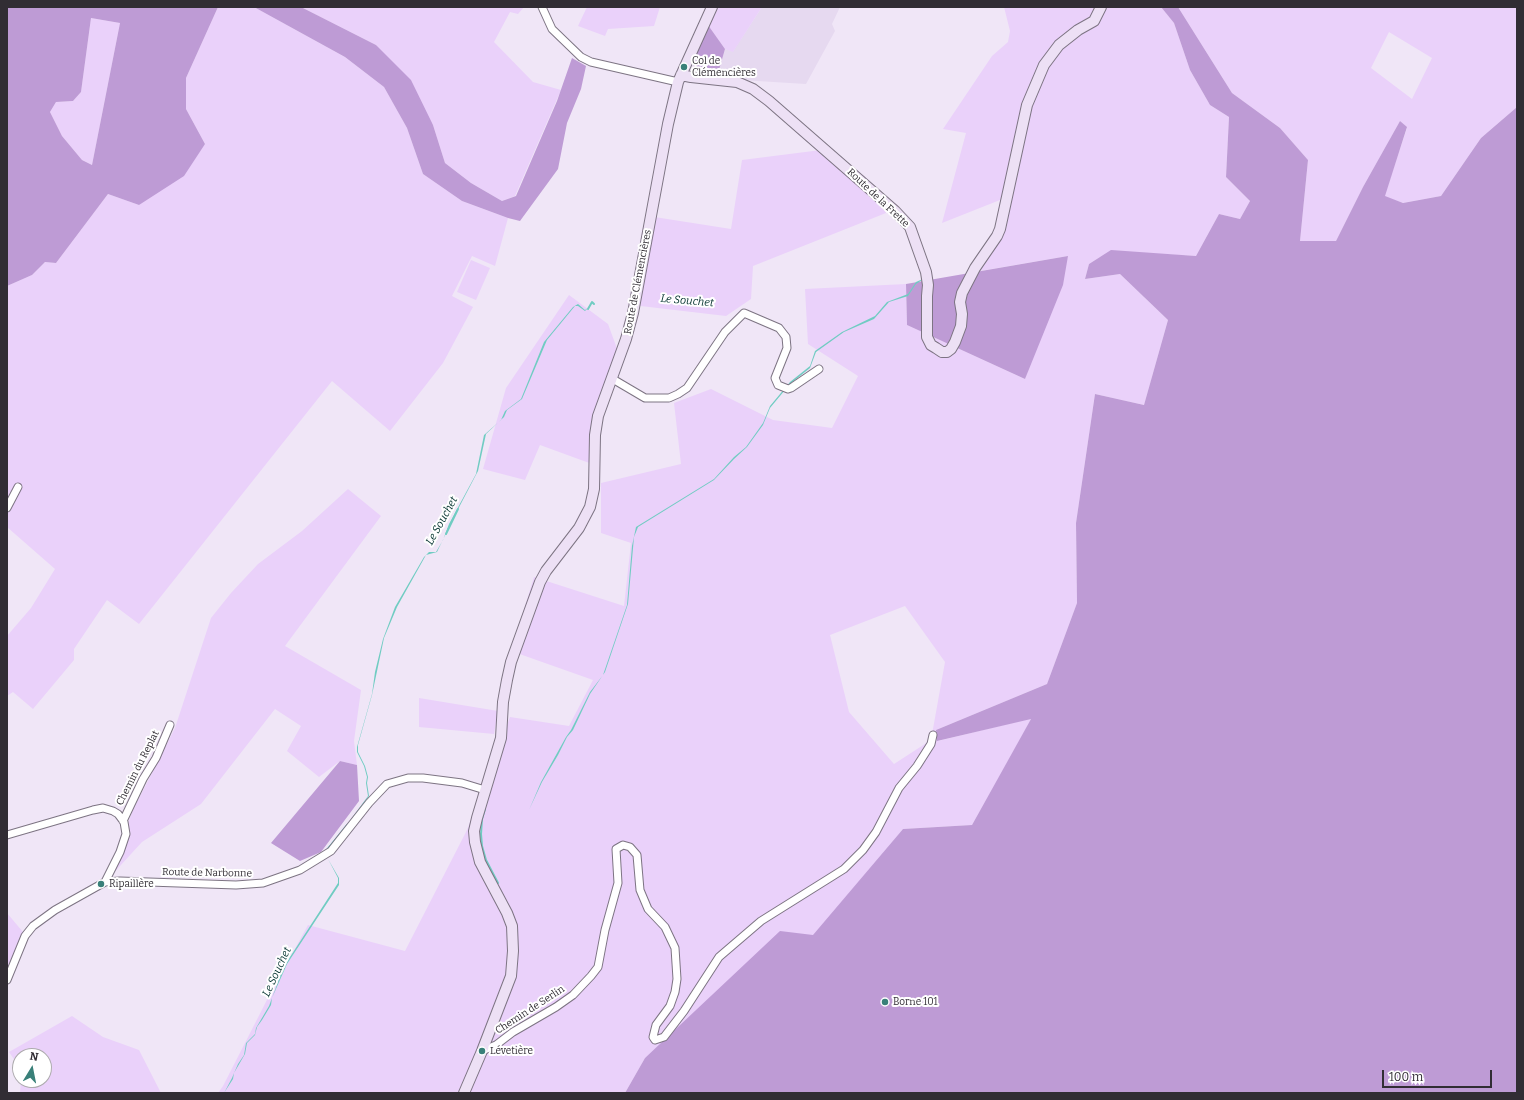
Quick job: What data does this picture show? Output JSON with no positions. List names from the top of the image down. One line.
{"streets":{"street":["Route de la Frette","Route de Clémencières","Chemin du Replat","Route de Narbonne","Chemin de Serlin"]},"crossings":[["Route de la Frette","Route de Clémencières"],["Route de Clémencières","Route de Narbonne"],["Route de Clémencières","Chemin de Serlin"],["Chemin du Replat","Route de Narbonne"]],"water":["Le Souchet"],"places":["Col de Clémencières","Ripaillère","Borne 101","Lévetière"],"scale_bar":"100 m","north":"top"}
